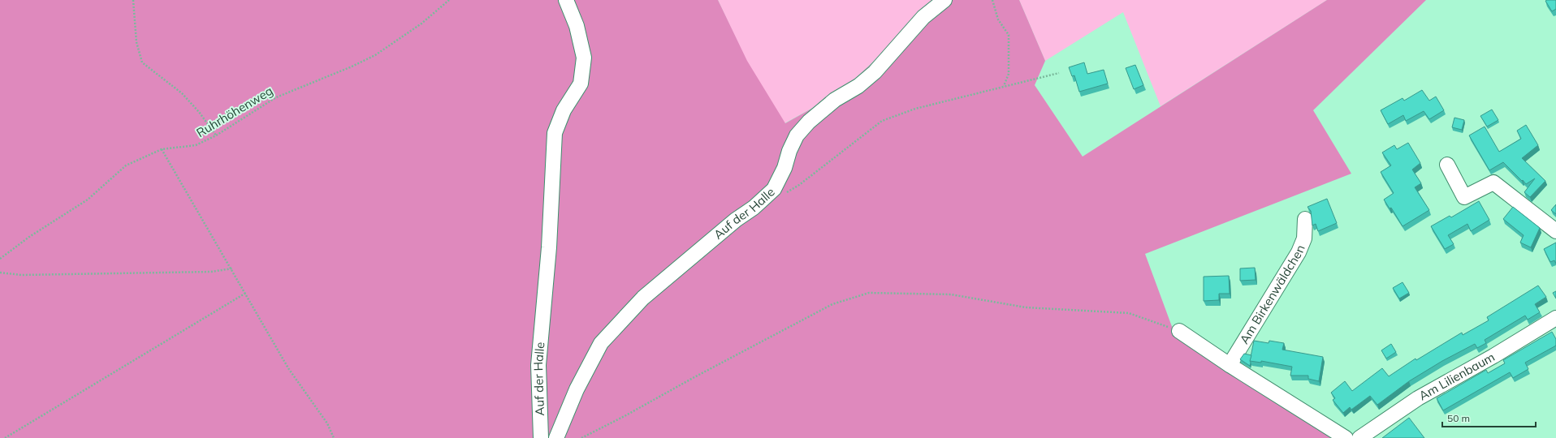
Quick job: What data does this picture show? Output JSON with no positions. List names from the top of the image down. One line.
{"streets":{"street":["Auf der Halle","Am Birkenwäldchen","Am Lilienbaum"],"path":["Ruhrhöhenweg"]},"scale_bar":"50 m"}
